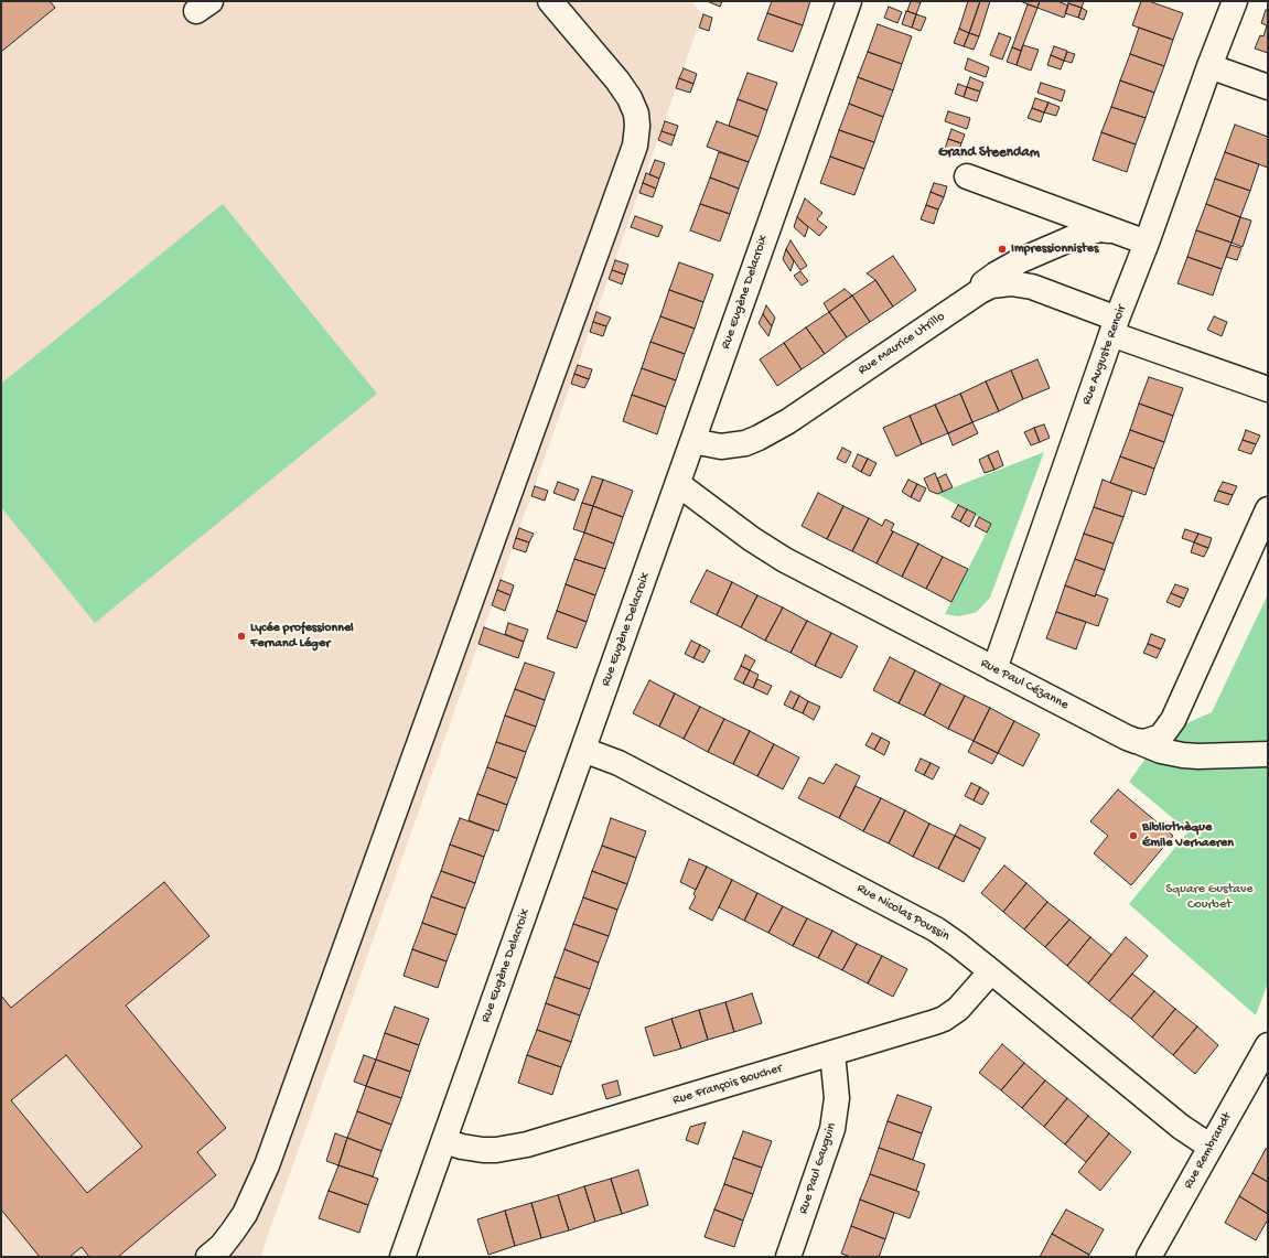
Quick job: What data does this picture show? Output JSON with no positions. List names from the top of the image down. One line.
{"streets":{"street":["Rue Eugène Delacroix","Rue Maurice Utrillo","Rue Auguste Renoir","Rue Paul Cézanne","Rue Nicolas Poussin","Rue François Boucher","Rue Rembrandt","Rue Paul Gauguin"]},"crossings":[["Rue Eugène Delacroix","Rue Maurice Utrillo"],["Rue Eugène Delacroix","Rue Paul Cézanne"],["Rue Eugène Delacroix","Rue Nicolas Poussin"],["Rue Eugène Delacroix","Rue François Boucher"],["Rue Maurice Utrillo","Rue Auguste Renoir"],["Rue Auguste Renoir","Rue Paul Cézanne"],["Rue Nicolas Poussin","Rue François Boucher"],["Rue Nicolas Poussin","Rue Rembrandt"],["Rue François Boucher","Rue Paul Gauguin"]],"districts":["Grand Steendam"],"parks":["Square Gustave Courbet"],"places":["Impressionnistes","Lycée professionnel Fernand Léger","Bibliothèque Émile Verhaeren"]}
